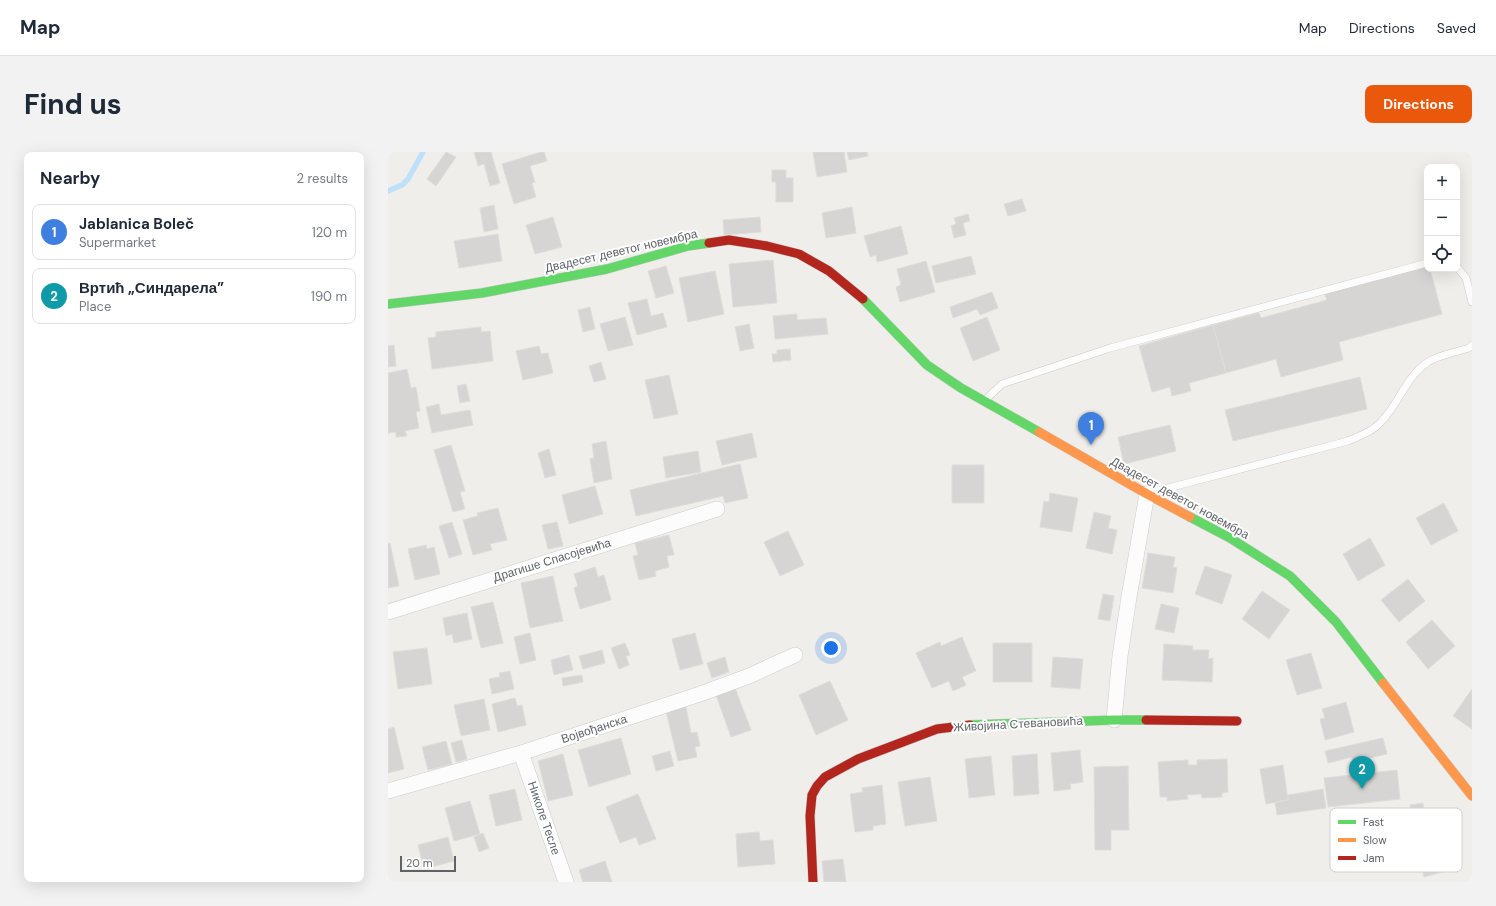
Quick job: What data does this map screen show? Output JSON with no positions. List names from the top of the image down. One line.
{"streets":{"street":["Двадесет деветог новембра","Драгише Спасојевића","Живојина Стевановића","Војвођанска","Николе Тесле"]},"crossings":[["Војвођанска","Николе Тесле"]],"legend":["Fast","Slow","Jam"],"scale_bar":"20 m","page":{"header":"Map","nav":["Map","Directions","Saved"],"buttons":"Directions","title":"Find us","heading":["Nearby","2 results"],"map_buttons":["+","−"],"list":[{"mark":"1","name":"Jablanica Boleč","note":"Supermarket","value":"120 m"},{"mark":"2","name":"Вртић „Синдарела”","note":"Place","value":"190 m"}],"pins":["1","2"],"scale":"20 m"}}
